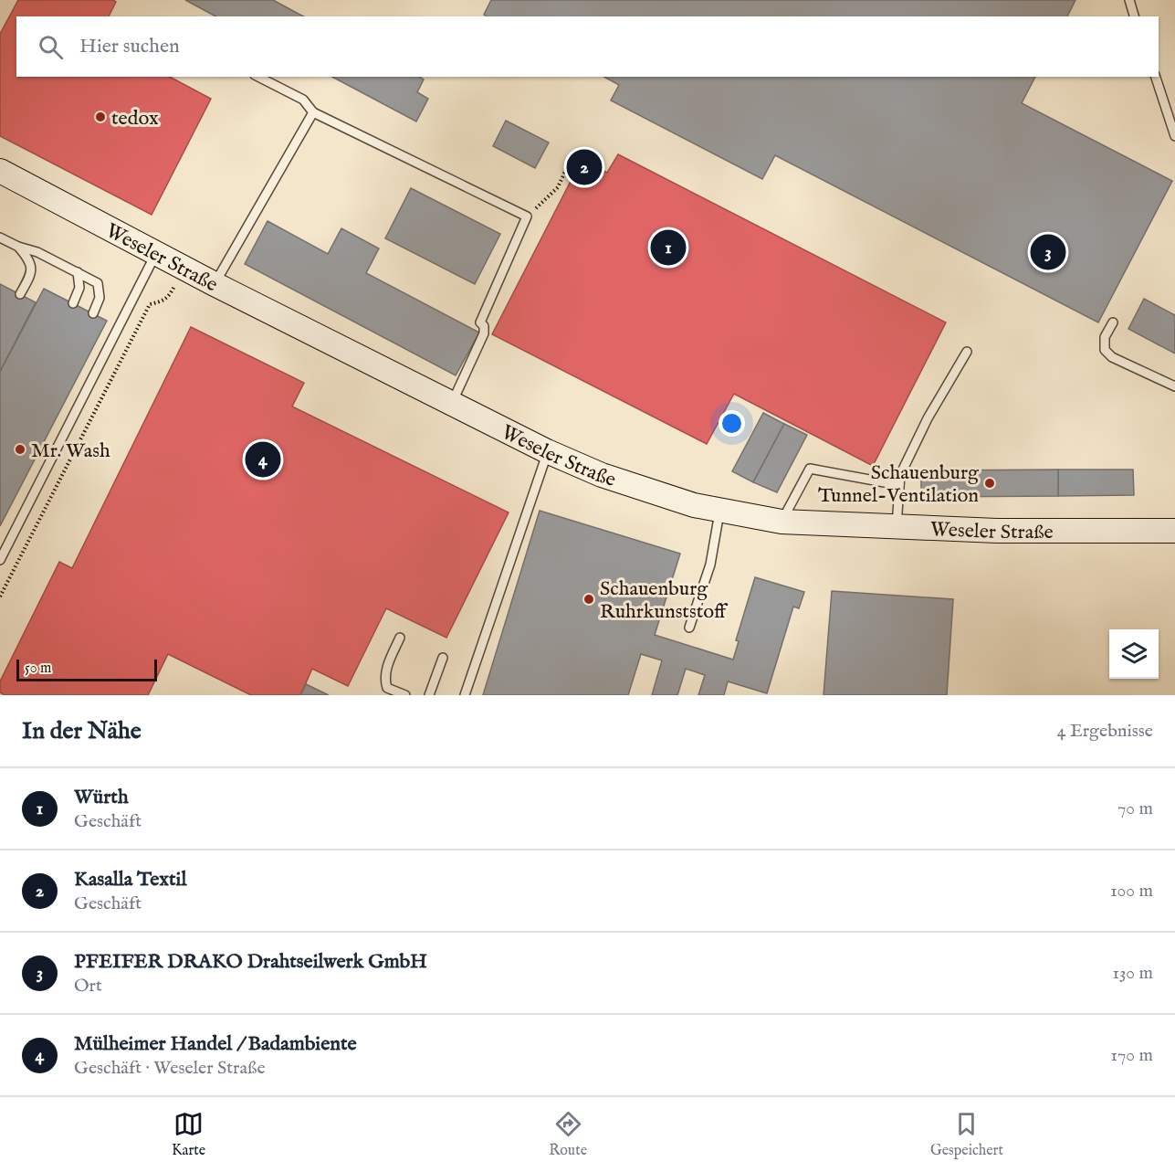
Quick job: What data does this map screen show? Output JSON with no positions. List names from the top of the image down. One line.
{"streets":{"main road":["Weseler Straße"]},"places":["tedox","Mr. Wash","Schauenburg Tunnel-Ventilation","Schauenburg Ruhrkunststoff"],"scale_bar":"50 m","page":{"search":"Hier suchen","pins":["2","1","3","4"],"scale":"50 m","heading":["In der Nähe","4 Ergebnisse"],"list":[{"mark":"1","name":"Würth","note":"Geschäft","value":"70 m"},{"mark":"2","name":"Kasalla Textil","note":"Geschäft","value":"100 m"},{"mark":"3","name":"PFEIFER DRAKO Drahtseilwerk GmbH","note":"Ort","value":"130 m"},{"mark":"4","name":"Mülheimer Handel / Badambiente","note":"Geschäft · Weseler Straße","value":"170 m"}],"nav":["Karte","Route","Gespeichert"]}}
